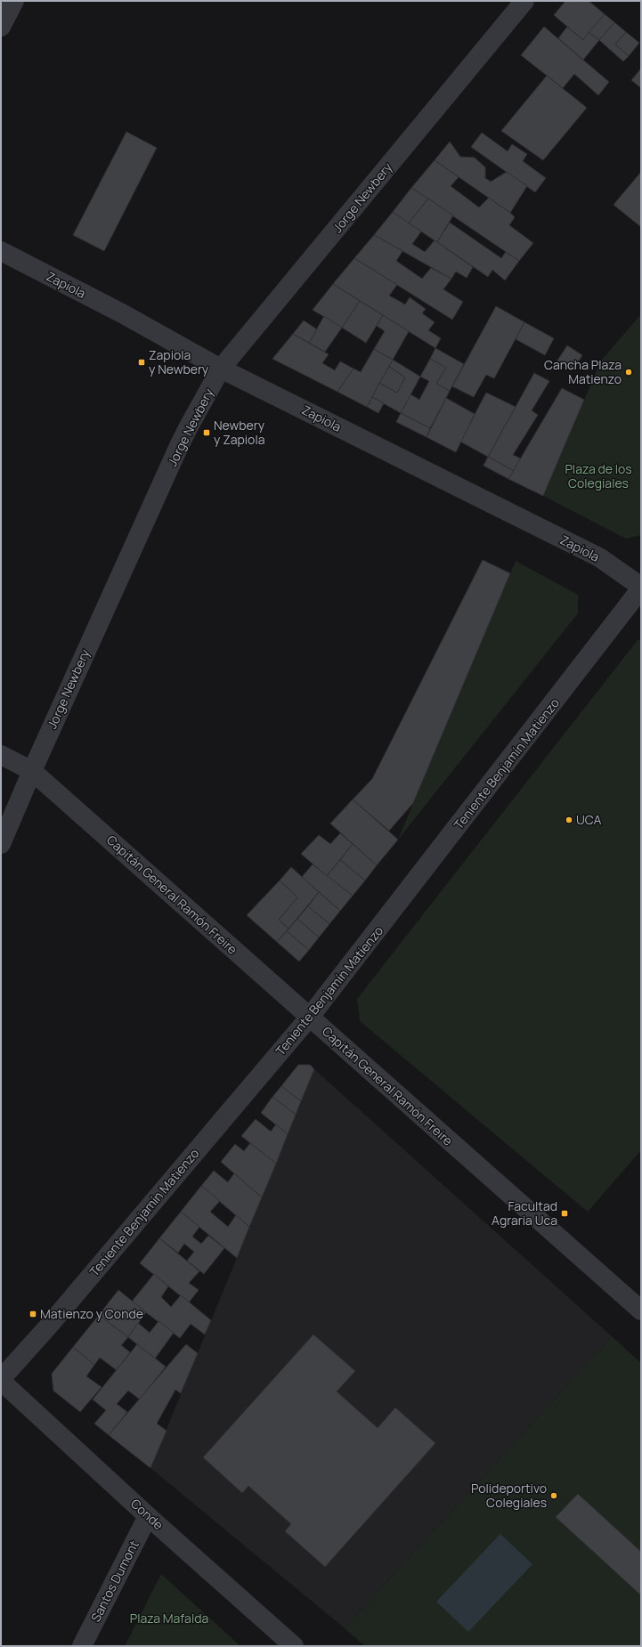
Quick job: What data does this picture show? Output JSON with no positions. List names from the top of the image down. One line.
{"streets":{"street":["Jorge Newbery","Zapiola","Teniente Benjamín Matienzo","Capitán General Ramón Freire","Conde","Santos Dumont"]},"crossings":[["Jorge Newbery","Zapiola"],["Jorge Newbery","Capitán General Ramón Freire"],["Zapiola","Teniente Benjamín Matienzo"],["Teniente Benjamín Matienzo","Capitán General Ramón Freire"],["Teniente Benjamín Matienzo","Conde"],["Conde","Santos Dumont"]],"parks":["Plaza de los Colegiales","Plaza Mafalda"],"places":{"transit":["Zapiola y Newbery","Newbery y Zapiola","Facultad Agraria Uca","Matienzo y Conde"],"other":["Cancha Plaza Matienzo","UCA","Polideportivo Colegiales"]}}
